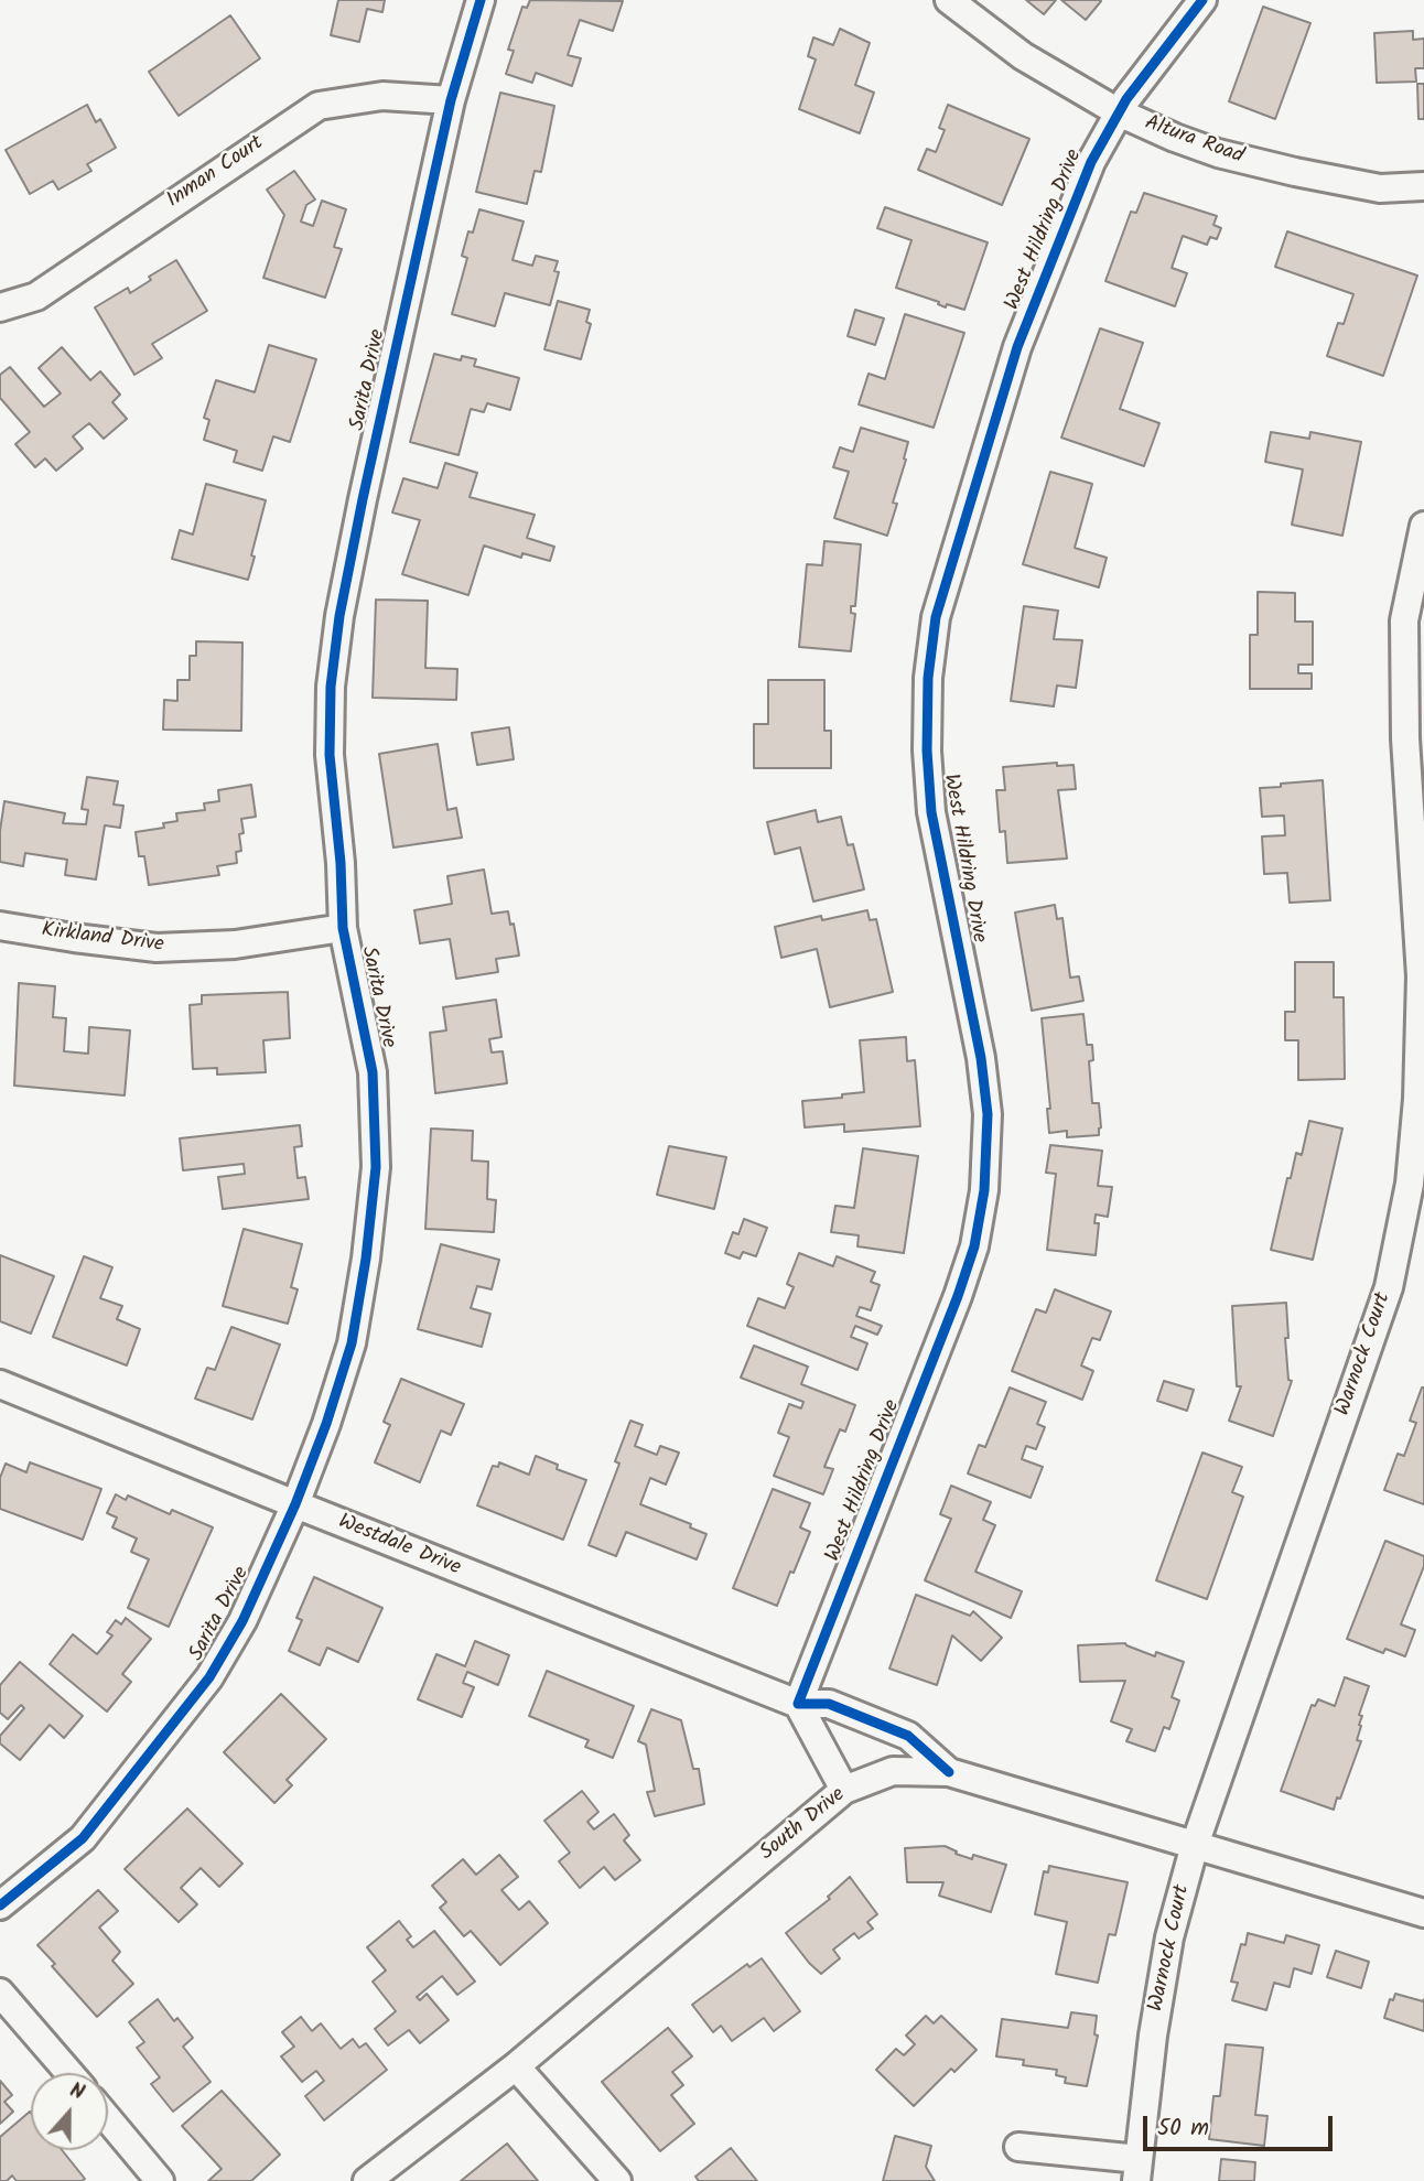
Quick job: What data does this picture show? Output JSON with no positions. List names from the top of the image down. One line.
{"streets":{"street":["Altura Road","Inman Court","West Hildring Drive","Sarita Drive","Kirkland Drive","Warnock Court","Westdale Drive","South Drive"]},"crossings":[["Altura Road","West Hildring Drive"],["Inman Court","Sarita Drive"],["West Hildring Drive","Westdale Drive"],["Sarita Drive","Kirkland Drive"],["Sarita Drive","Westdale Drive"],["Warnock Court","South Drive"],["Westdale Drive","South Drive"]],"scale_bar":"50 m","north":"top"}
